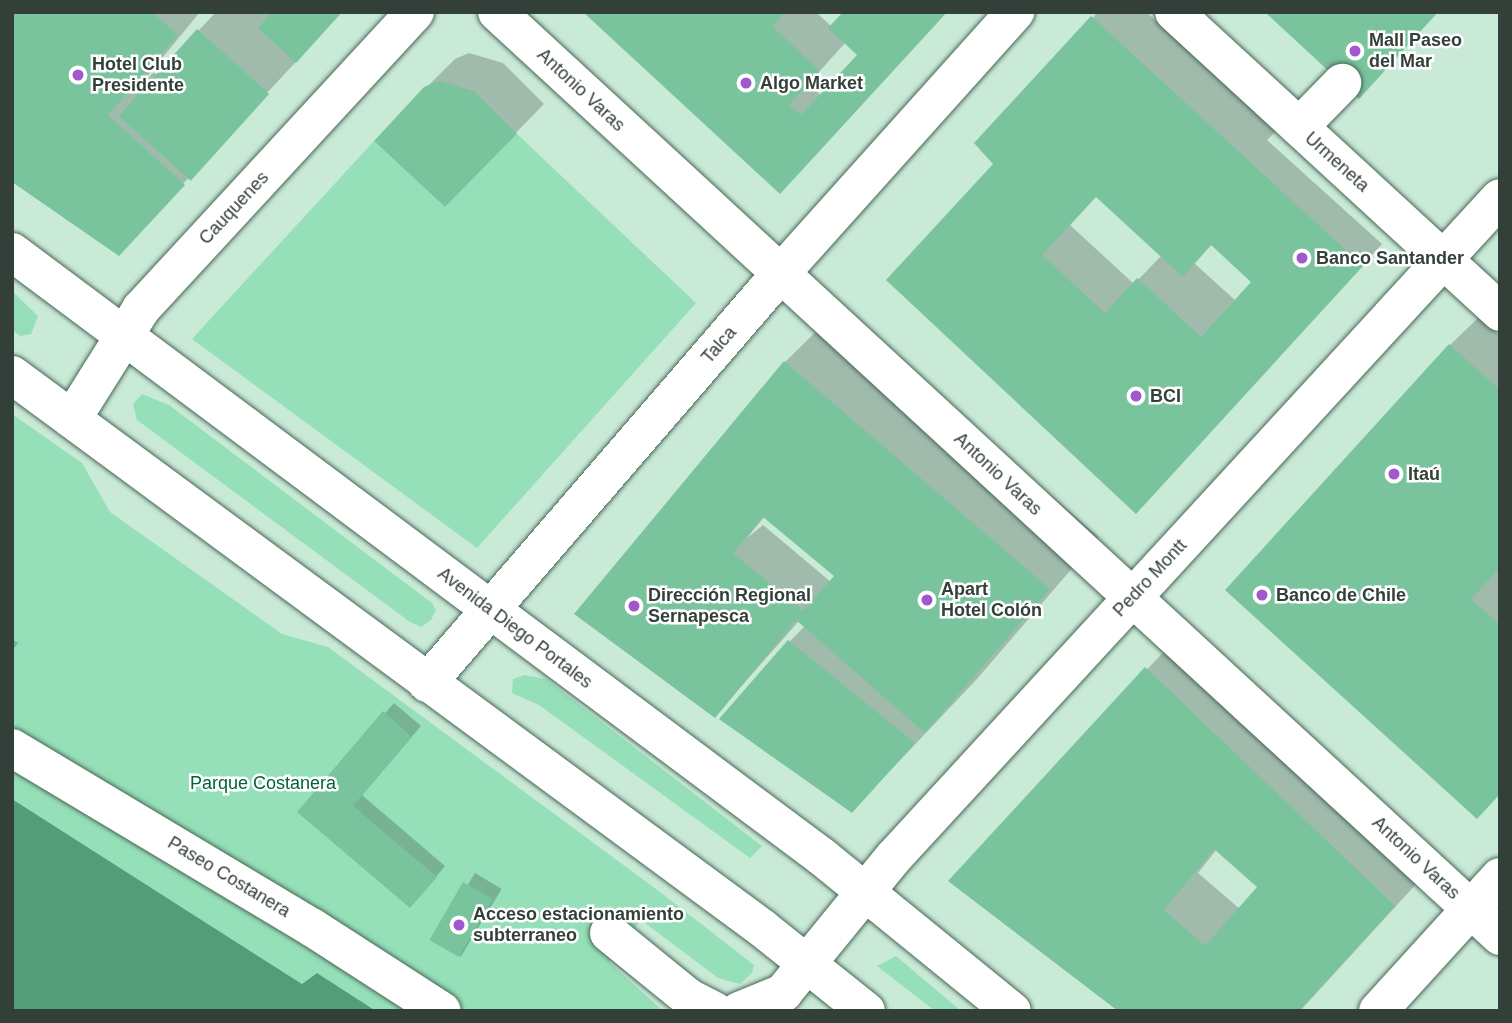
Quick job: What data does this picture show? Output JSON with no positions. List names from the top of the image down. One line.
{"streets":{"main road":["Antonio Varas","Urmeneta","Cauquenes","Talca","Pedro Montt","Avenida Diego Portales","Paseo Costanera"]},"crossings":[["Antonio Varas","Talca"],["Antonio Varas","Pedro Montt"],["Urmeneta","Pedro Montt"],["Cauquenes","Avenida Diego Portales"],["Talca","Avenida Diego Portales"],["Pedro Montt","Avenida Diego Portales"]],"parks":["Parque Costanera"],"places":["Mall Paseo del Mar","Hotel Club Presidente","Algo Market","Banco Santander","BCI","Itaú","Banco de Chile","Apart Hotel Colón","Dirección Regional Sernapesca","Acceso estacionamiento subterraneo"]}
